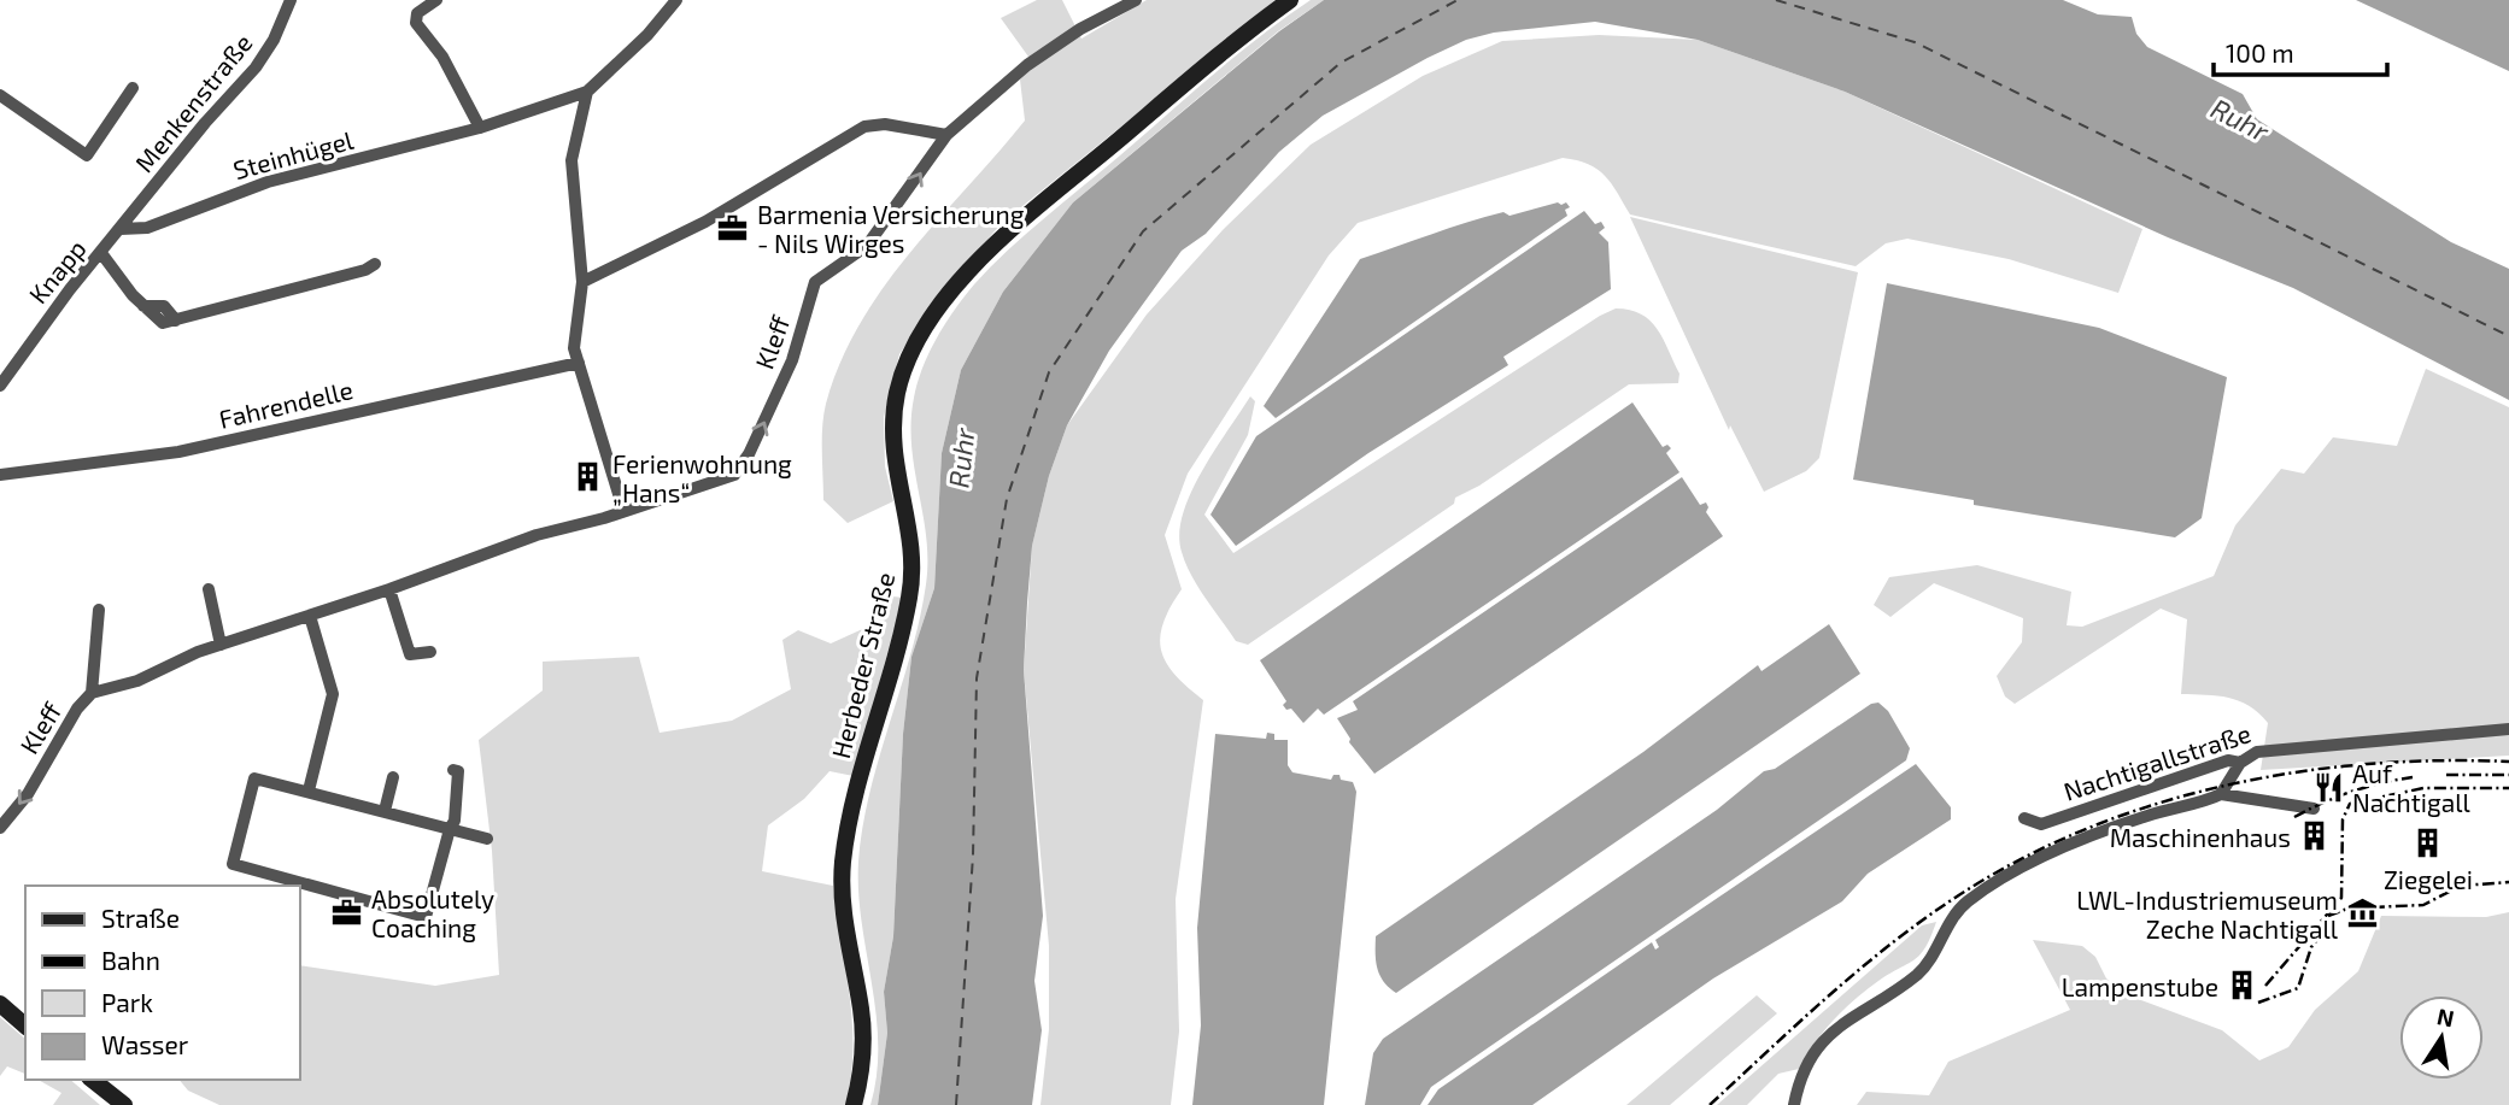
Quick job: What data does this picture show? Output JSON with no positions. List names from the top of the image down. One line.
{"streets":{"main road":["Herbeder Straße"],"street":["Menkenstraße","Steinhügel","Knapp","Kleff","Fahrendelle","Nachtigallstraße"]},"crossings":[["Menkenstraße","Steinhügel"],["Menkenstraße","Knapp"],["Steinhügel","Knapp"]],"water":["Ruhr"],"places":{"office":["Barmenia Versicherung - Nils Wirges","Absolutely Coaching"],"building":["Ferienwohnung „Hans“","Maschinenhaus","Ziegelei","Lampenstube"],"restaurant":["Auf Nachtigall"],"museum":["LWL-Industriemuseum Zeche Nachtigall"]},"legend":["Straße","Bahn","Park","Wasser"],"scale_bar":"100 m","north":"top"}
